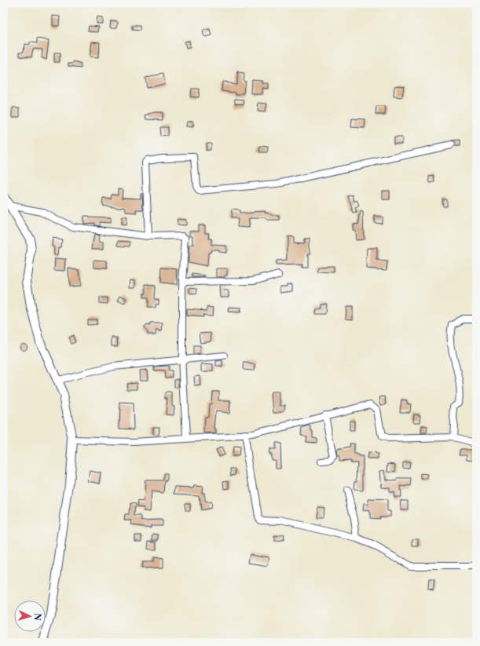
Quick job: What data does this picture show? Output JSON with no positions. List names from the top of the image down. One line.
{"north":"right"}
